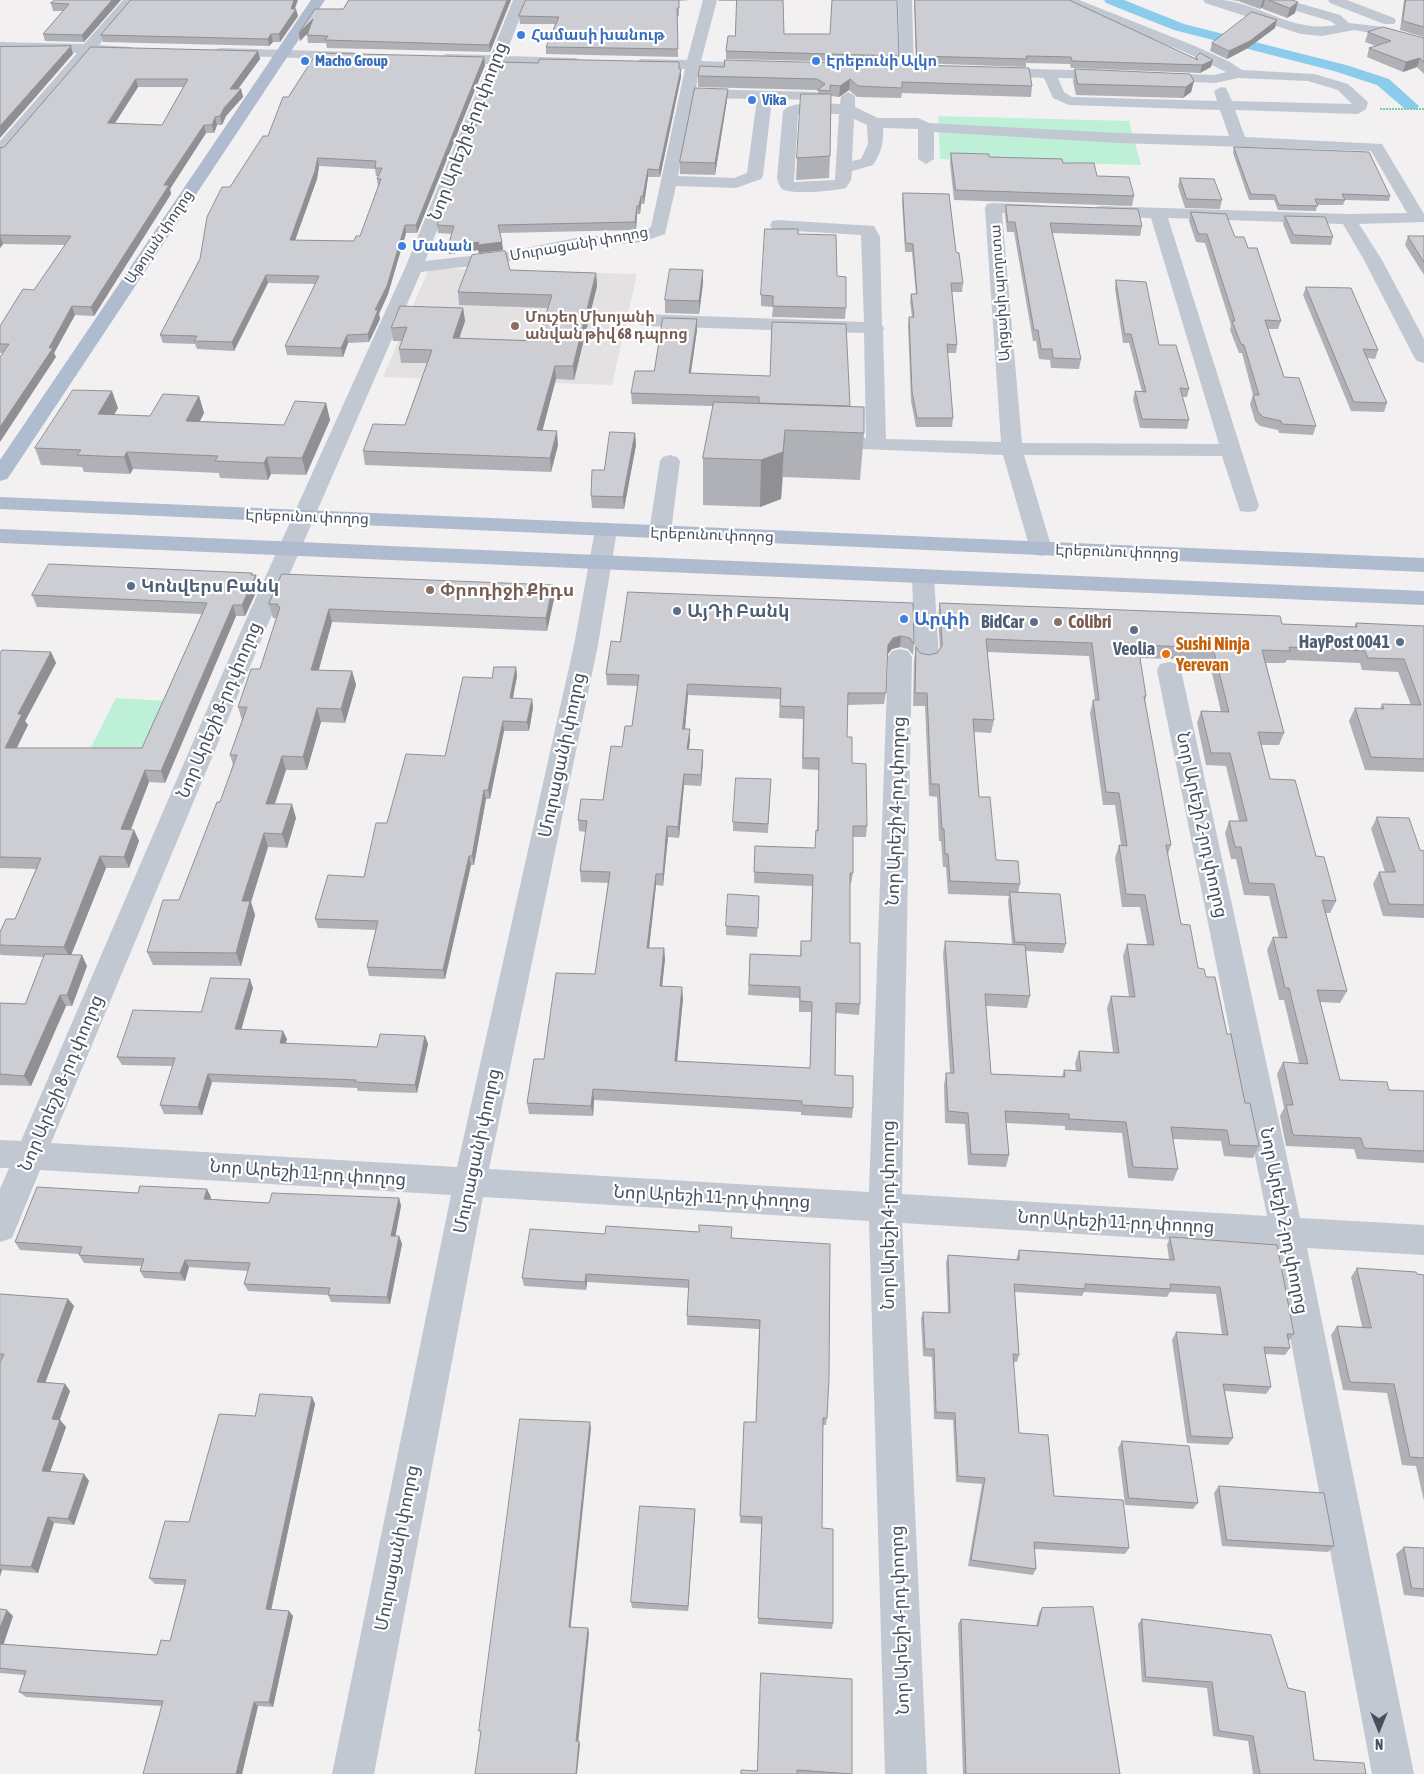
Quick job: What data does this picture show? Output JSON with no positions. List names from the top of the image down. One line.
{"streets":{"main road":["Աթոյան փողոց","Էրեբունու փողոց"],"street":["Նոր Արեշի 8-րդ փողոց","Մուրացանի փողոց","Արցախի պողոտա","Նոր Արեշի 4-րդ փողոց","Նոր Արեշի 2-րդ փողոց","Նոր Արեշի 11-րդ փողոց"]},"crossings":[["Նոր Արեշի 8-րդ փողոց","Մուրացանի փողոց"],["Նոր Արեշի 8-րդ փողոց","Էրեբունու փողոց"],["Նոր Արեշի 8-րդ փողոց","Նոր Արեշի 11-րդ փողոց"],["Մուրացանի փողոց","Էրեբունու փողոց"],["Մուրացանի փողոց","Նոր Արեշի 11-րդ փողոց"],["Արցախի պողոտա","Էրեբունու փողոց"],["Էրեբունու փողոց","Նոր Արեշի 4-րդ փողոց"],["Նոր Արեշի 4-րդ փողոց","Նոր Արեշի 11-րդ փողոց"],["Նոր Արեշի 2-րդ փողոց","Նոր Արեշի 11-րդ փողոց"]],"places":["Համասի խանութ","Macho Group","Էրեբունի Ալկո","Vika","Մանան","Մուշեղ Մխոյանի անվան թիվ 68 դպրոց","Կոնվերս Բանկ","Փրոդիջի Քիդս","ԱյԴի Բանկ","Արփի","BidCar","Colibri","Veolia","HayPost 0041","Sushi Ninja Yerevan"],"north":"bottom"}
